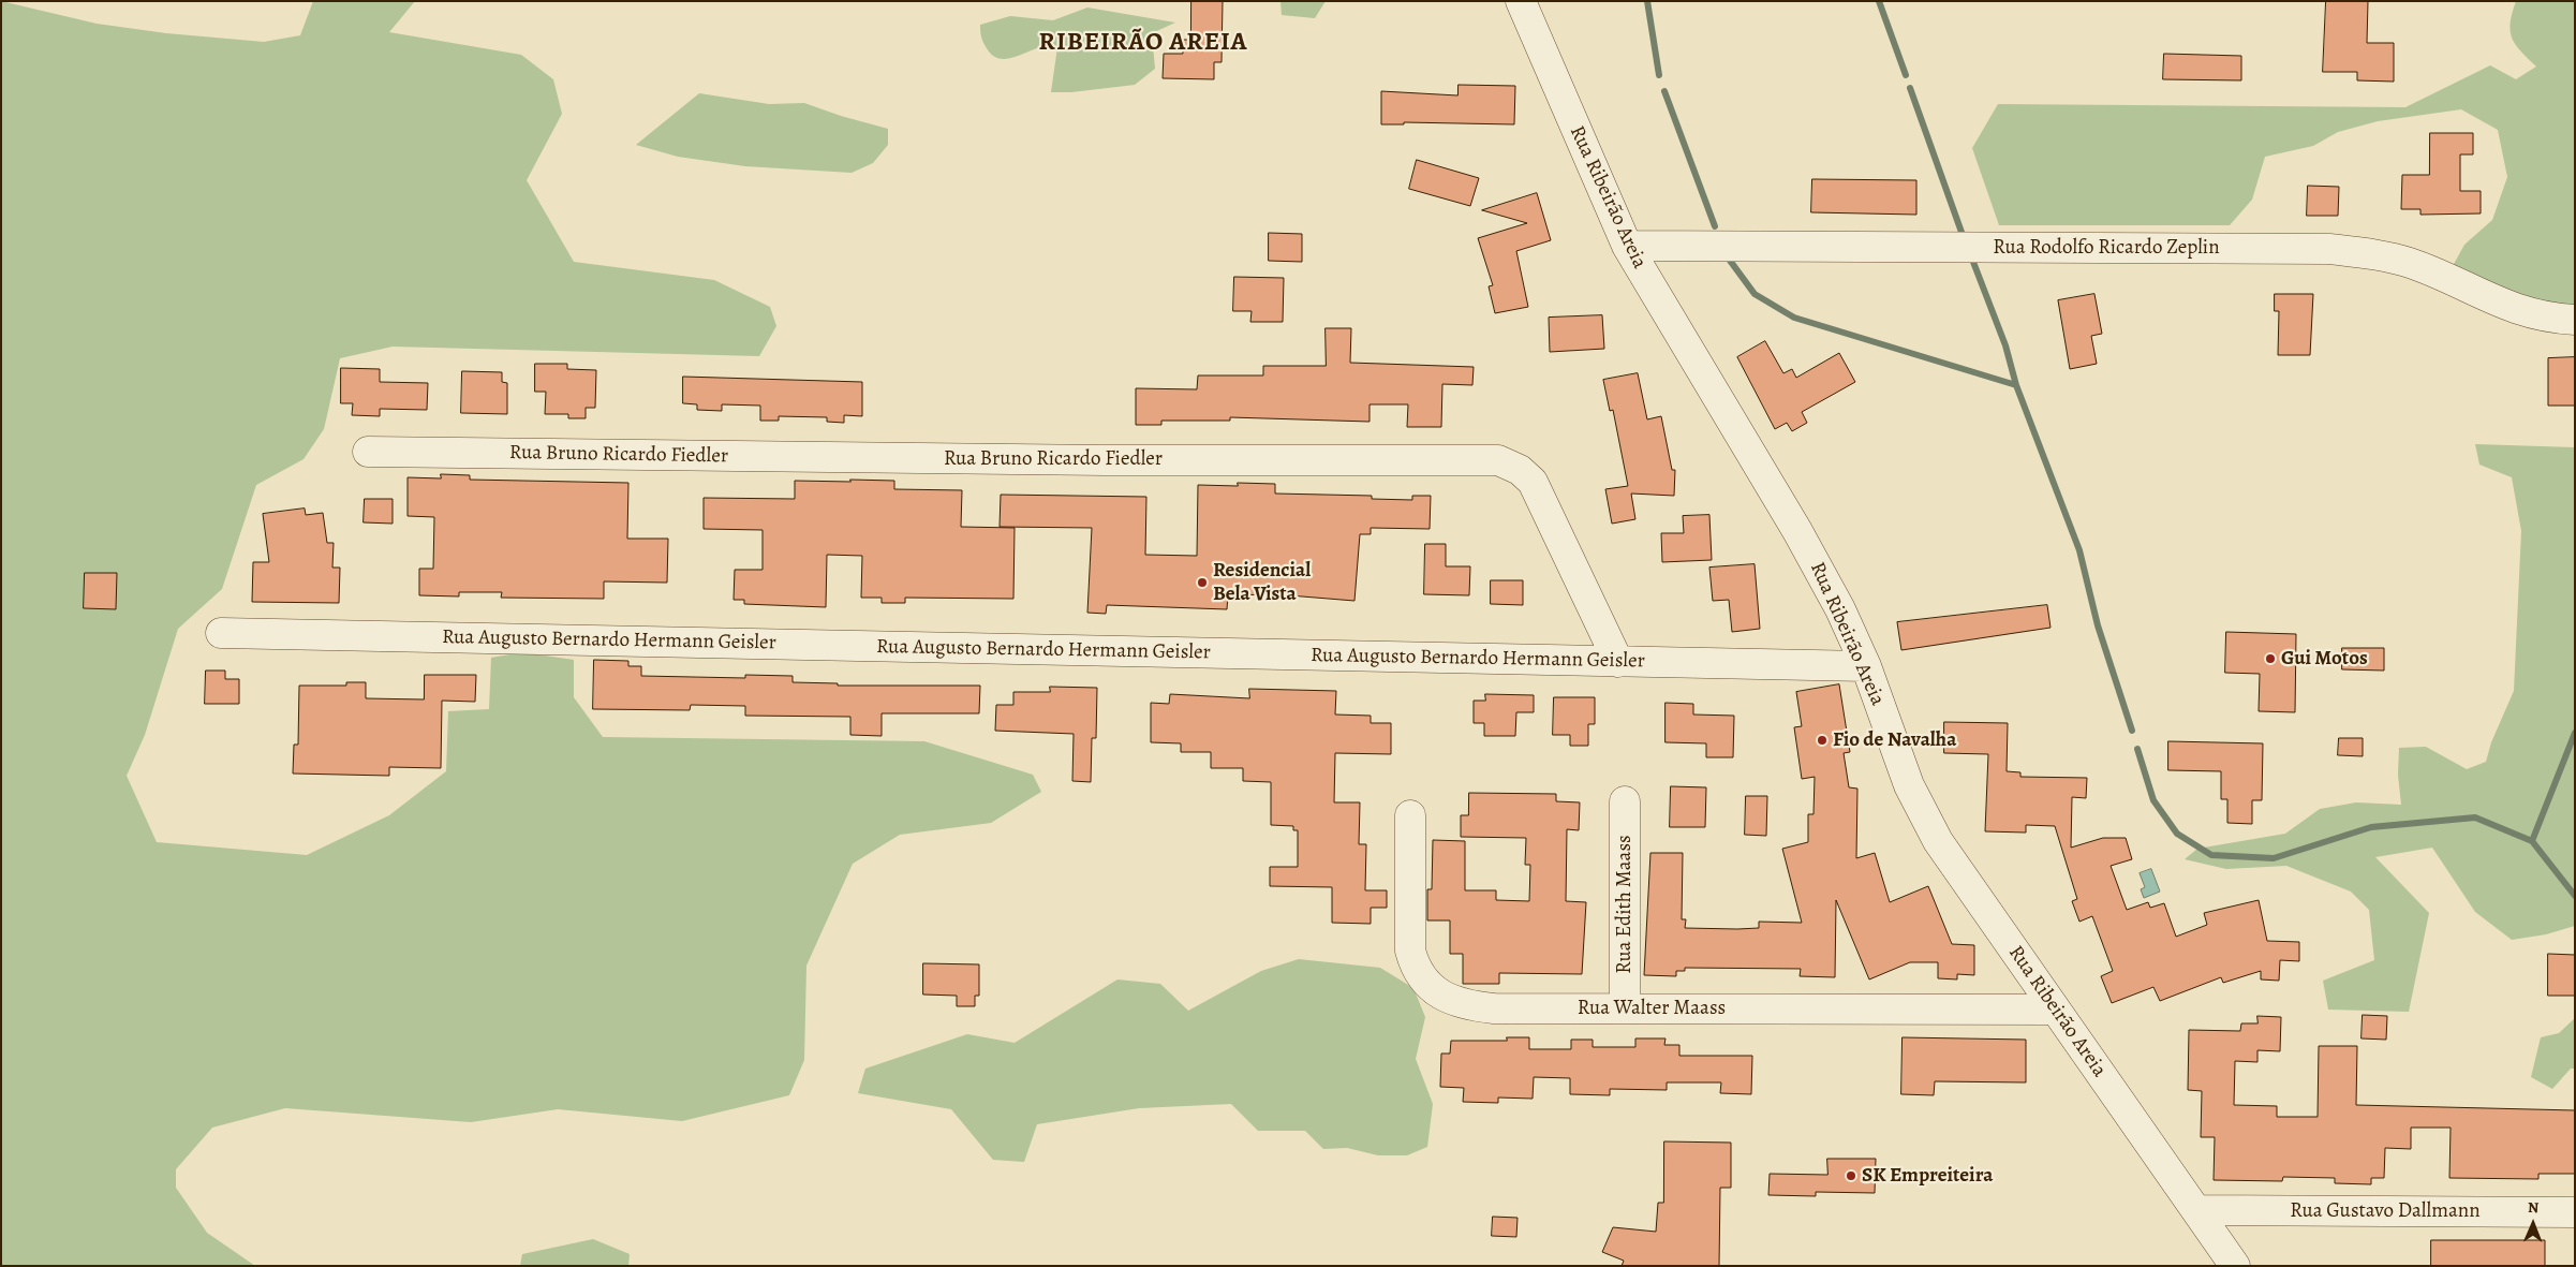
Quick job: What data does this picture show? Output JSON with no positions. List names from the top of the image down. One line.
{"streets":{"street":["Rua Ribeirão Areia","Rua Rodolfo Ricardo Zeplin","Rua Bruno Ricardo Fiedler","Rua Augusto Bernardo Hermann Geisler","Rua Edith Maass","Rua Walter Maass","Rua Gustavo Dallmann"]},"crossings":[["Rua Ribeirão Areia","Rua Rodolfo Ricardo Zeplin"],["Rua Ribeirão Areia","Rua Augusto Bernardo Hermann Geisler"],["Rua Ribeirão Areia","Rua Walter Maass"],["Rua Ribeirão Areia","Rua Gustavo Dallmann"],["Rua Bruno Ricardo Fiedler","Rua Augusto Bernardo Hermann Geisler"],["Rua Edith Maass","Rua Walter Maass"]],"districts":["RIBEIRÃO AREIA"],"places":["Residencial Bela Vista","Gui Motos","Fio de Navalha","SK Empreiteira"],"north":"top"}
